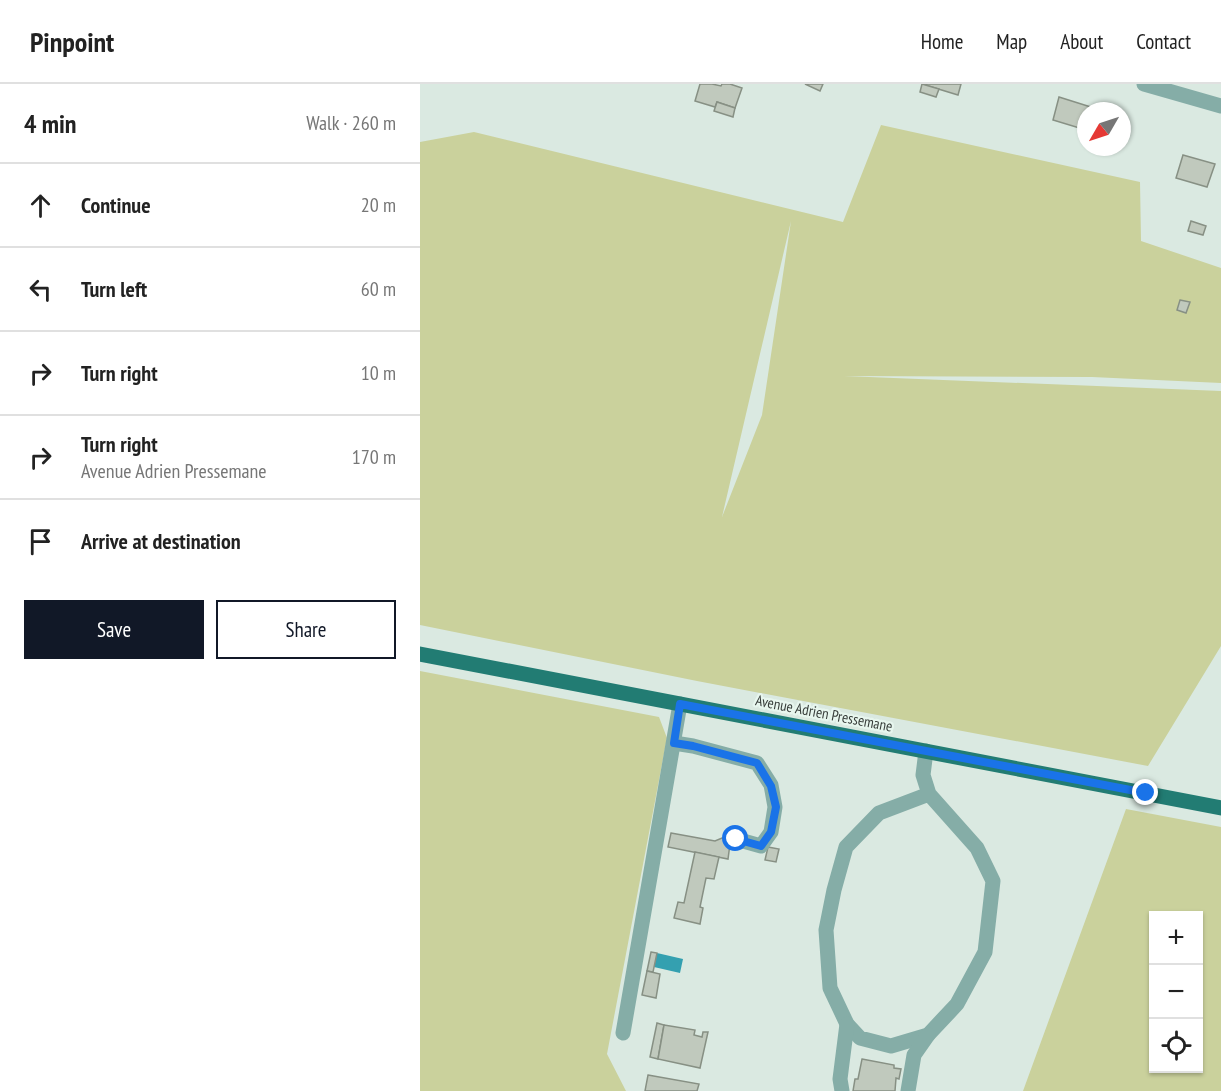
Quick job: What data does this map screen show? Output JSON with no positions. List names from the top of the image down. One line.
{"streets":{"main road":["Avenue Adrien Pressemane"]},"north":"bottom left","page":{"header":"Pinpoint","nav":["Home","Map","About","Contact"],"heading":["4 min","Walk · 260 m"],"list":[["Continue","20 m"],["Turn left","60 m"],["Turn right","10 m"],["Turn right","Avenue Adrien Pressemane","170 m"],"Arrive at destination"],"buttons":["Save","Share"],"map_buttons":["+","−"]}}
